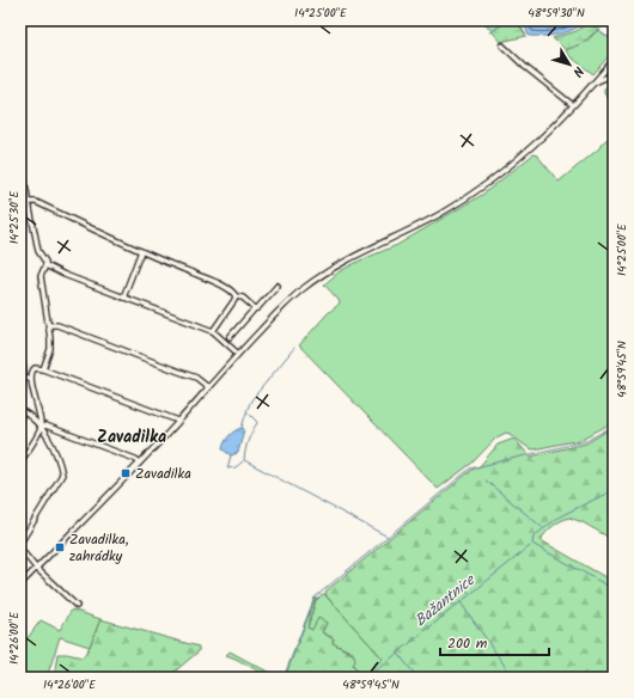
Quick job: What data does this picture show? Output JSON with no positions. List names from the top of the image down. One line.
{"districts":["Zavadilka"],"water":["Bažantnice"],"places":{"transit":["Zavadilka","Zavadilka, zahrádky"]},"scale_bar":"200 m","north":"bottom right","coordinates":["14°25'00\"E","48°59'30\"N","14°25'30\"E","48°59'45\"N","14°26'00\"E"]}
